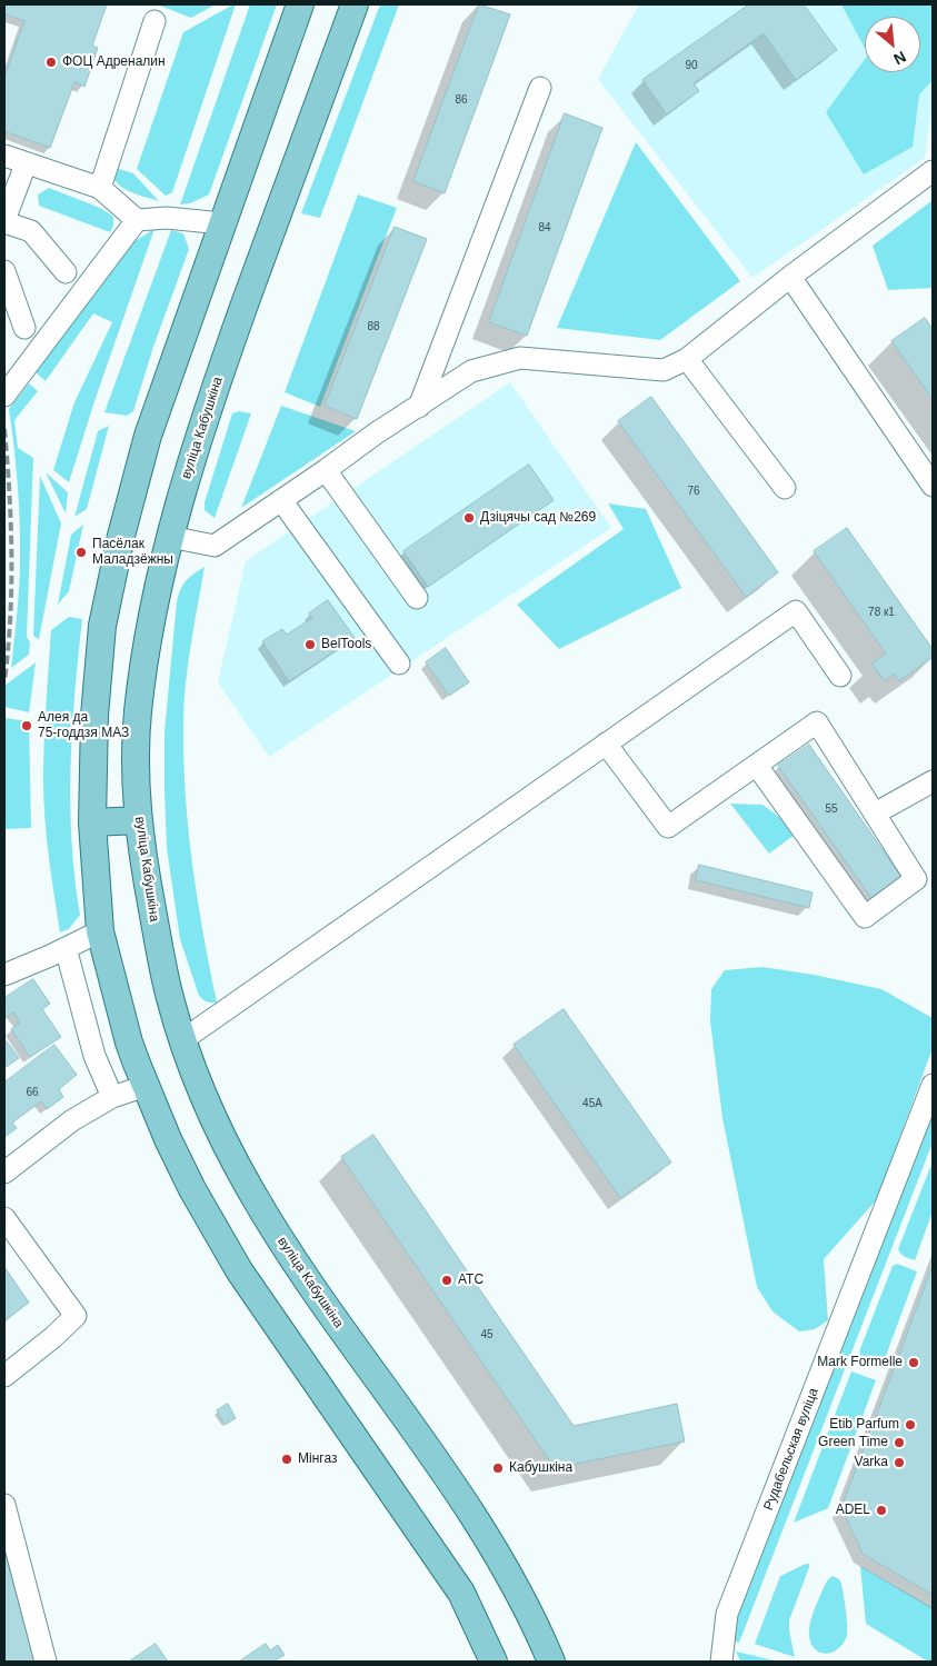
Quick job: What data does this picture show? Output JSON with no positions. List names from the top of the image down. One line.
{"streets":{"main road":["вуліца Кабушкіна"],"lane":["Рудабельская вуліца"]},"places":["ФОЦ Адреналин","Дзіцячы сад №269","Пасёлак Маладзёжны","BelTools","Алея да 75-годдзя МАЗ","АТС","Mark Formelle","Etib Parfum","Green Time","Мінгаз","Varka","Кабушкіна","ADEL"],"house_numbers":["90","86","84","88","76","78 к1","55","66","45А","45"],"north":"bottom right"}
